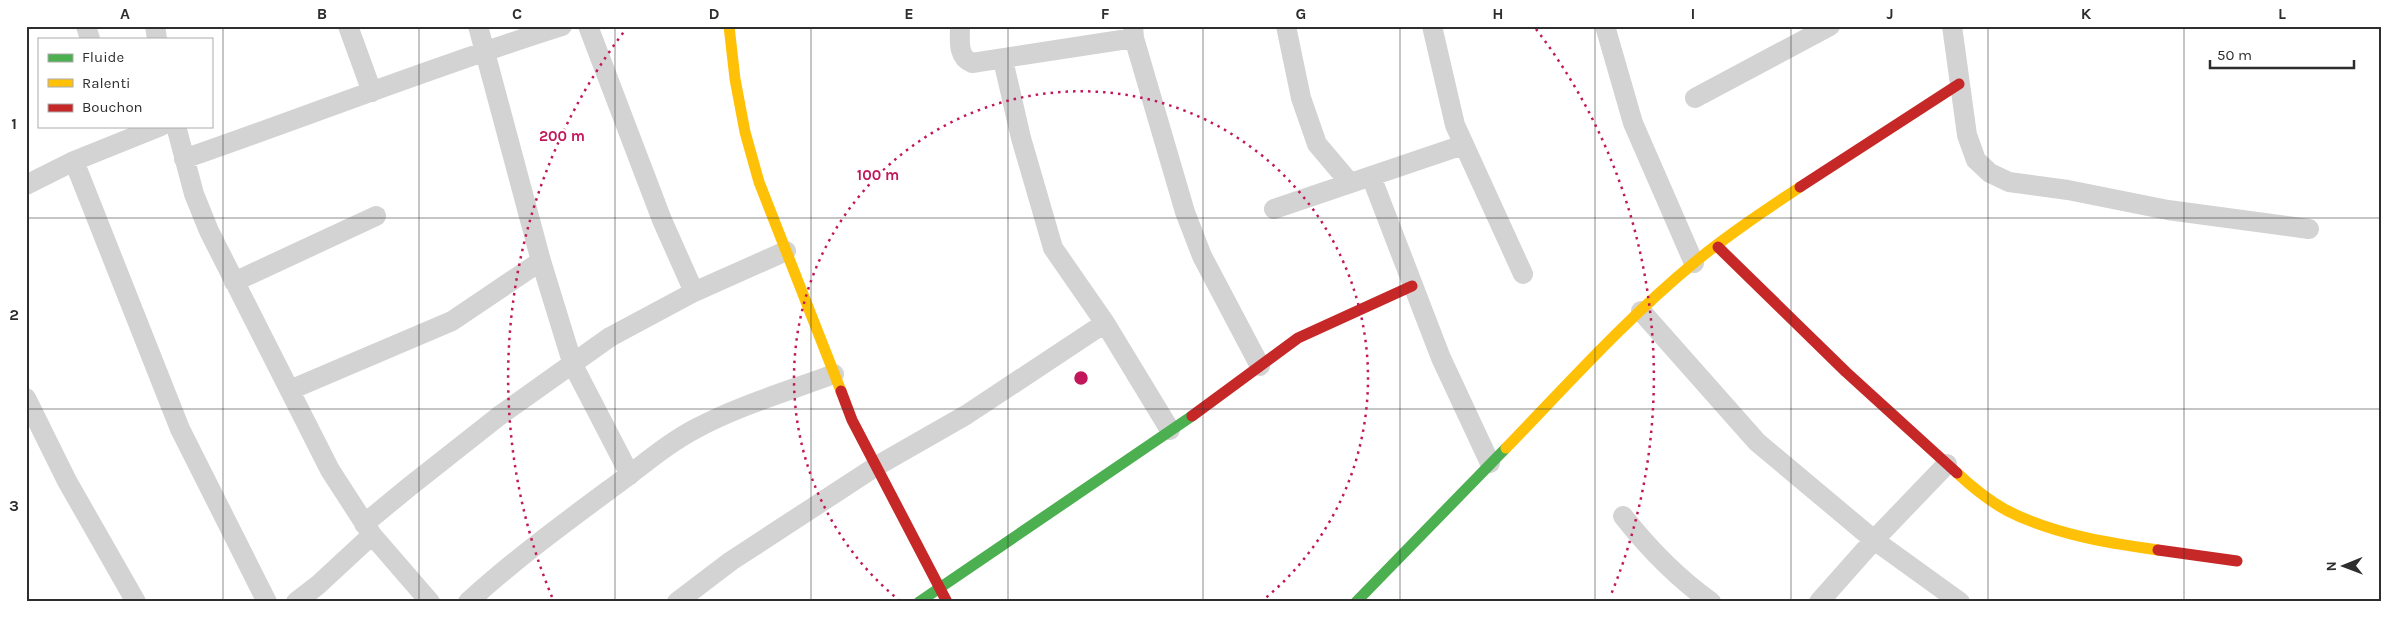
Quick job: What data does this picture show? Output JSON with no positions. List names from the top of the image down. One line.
{"legend":["Fluide","Ralenti","Bouchon"],"scale_bar":"50 m","north":"left","grid":{"columns":["A","B","C","D","E","F","G","H","I","J","K","L"],"rows":["1","2","3"]},"rings":["200 m","100 m"]}
